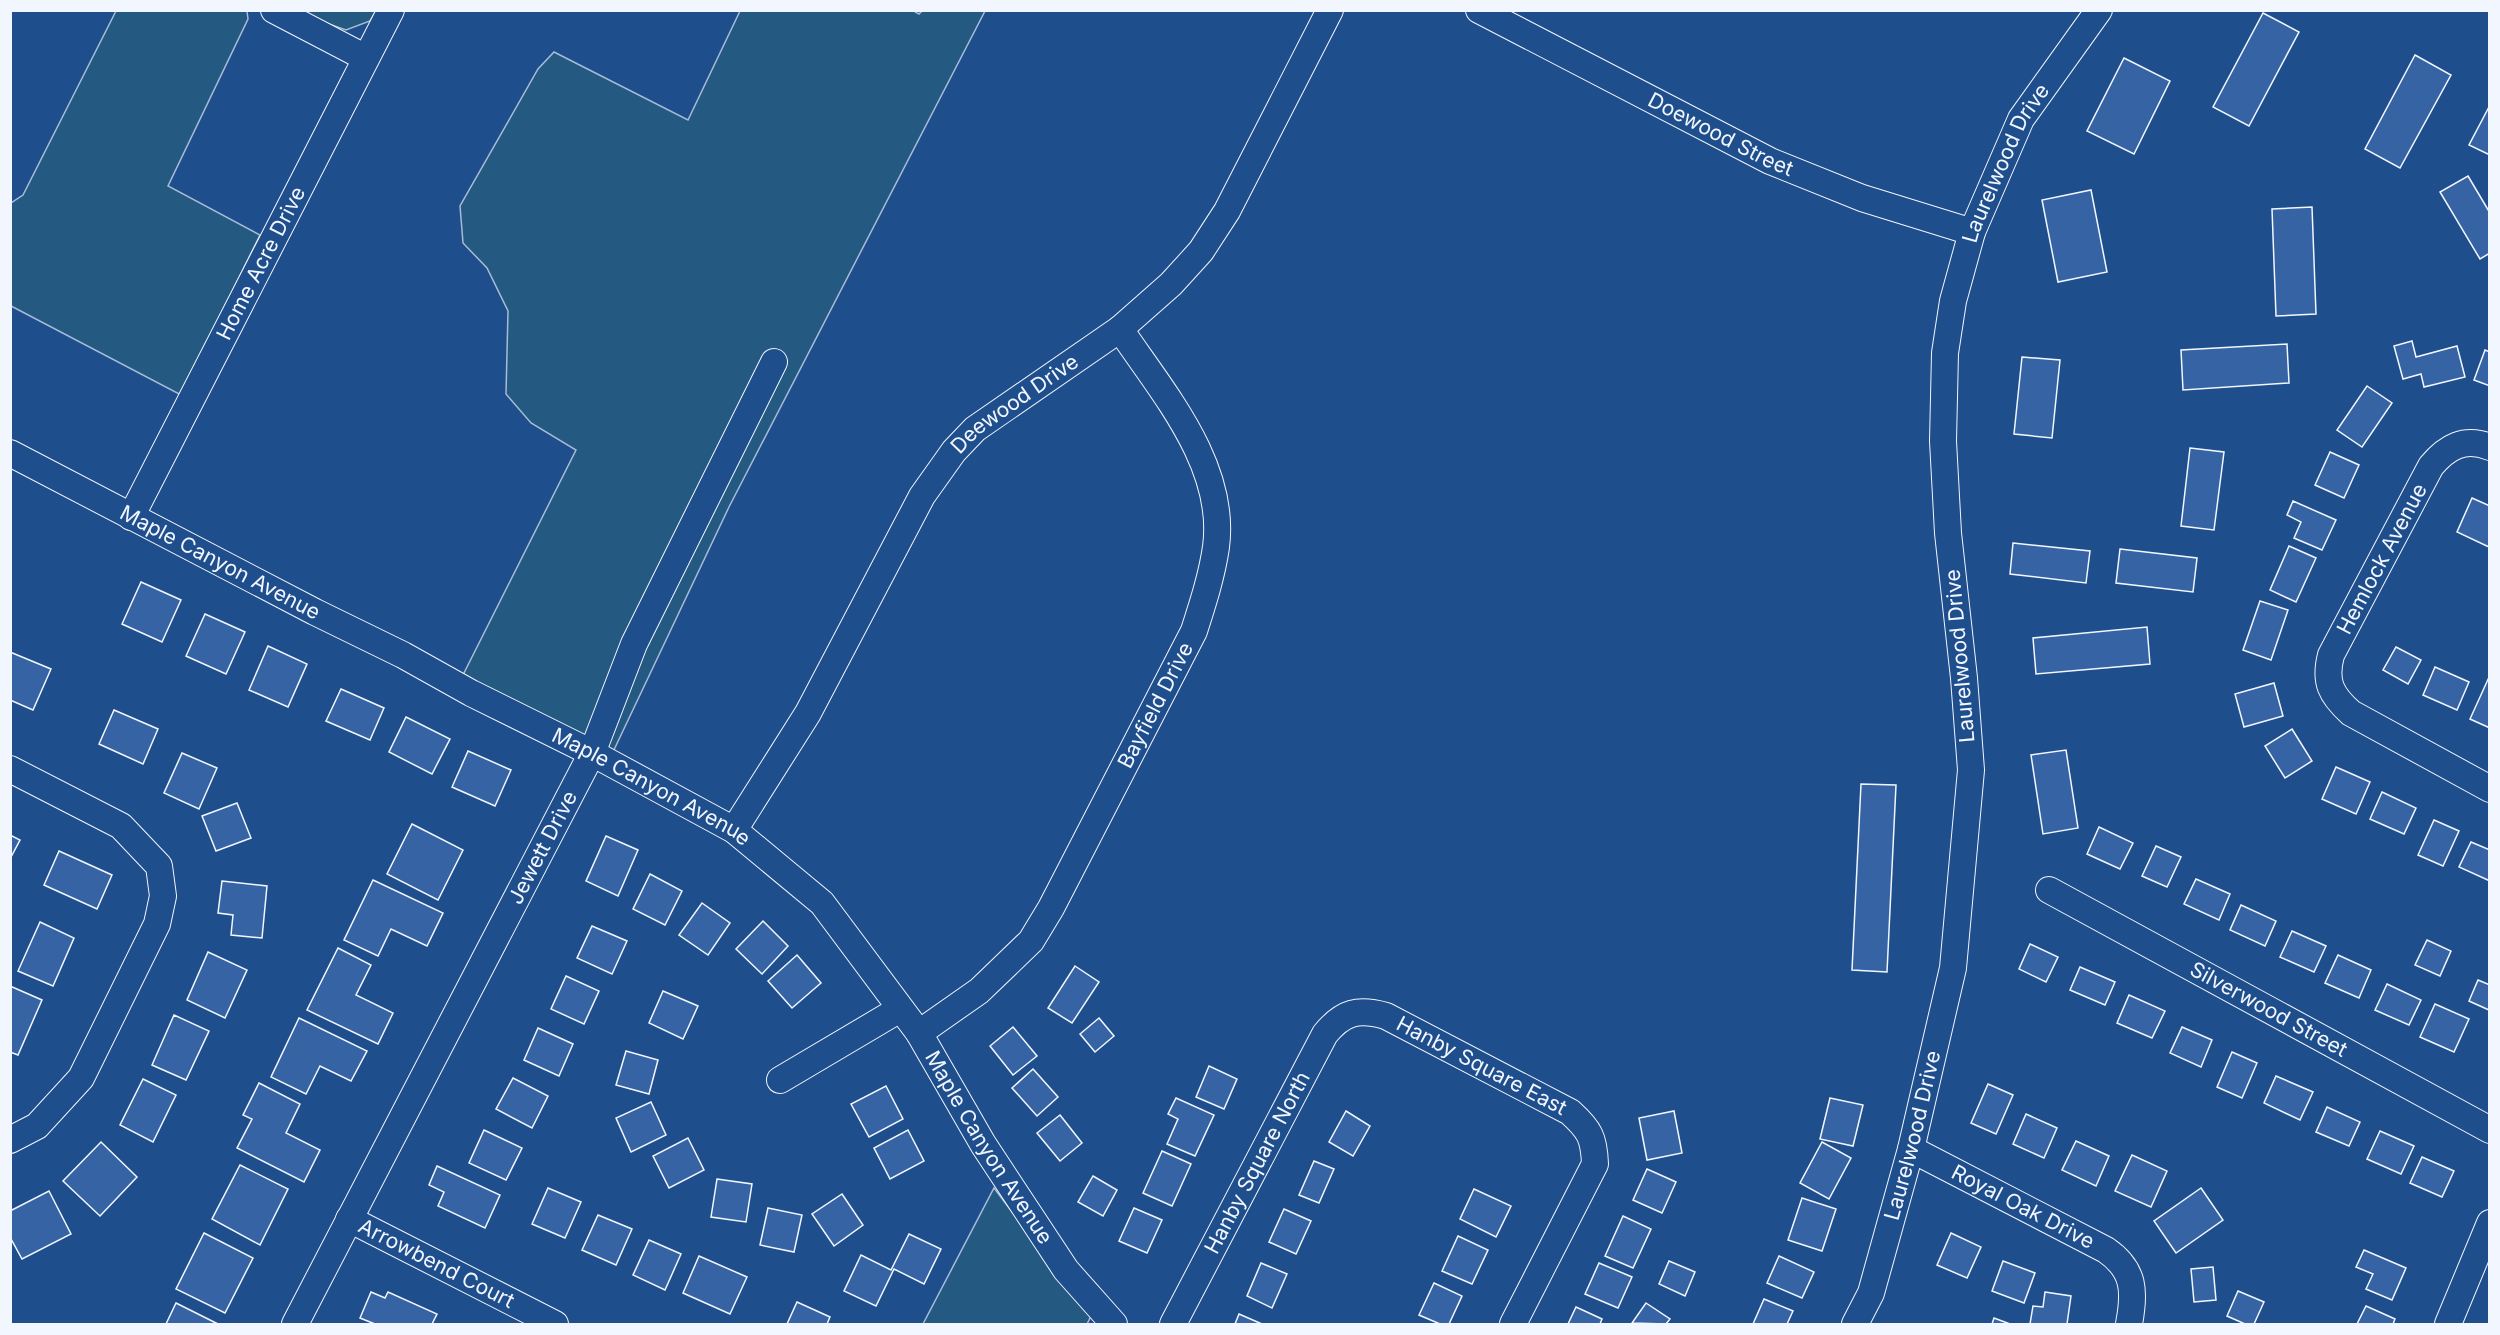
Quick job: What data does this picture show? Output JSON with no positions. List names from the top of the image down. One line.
{"streets":{"street":["Doewood Street","Laurelwood Drive","Home Acre Drive","Deewood Drive","Hemlock Avenue","Maple Canyon Avenue","Bayfield Drive","Jewett Drive","Silverwood Street","Hanby Square East","Hanby Square North","Royal Oak Drive","Arrowbend Court"]},"crossings":[["Doewood Street","Laurelwood Drive"],["Laurelwood Drive","Royal Oak Drive"],["Home Acre Drive","Maple Canyon Avenue"],["Deewood Drive","Maple Canyon Avenue"],["Deewood Drive","Bayfield Drive"],["Maple Canyon Avenue","Bayfield Drive"],["Maple Canyon Avenue","Jewett Drive"],["Jewett Drive","Arrowbend Court"],["Hanby Square East","Hanby Square North"]]}
